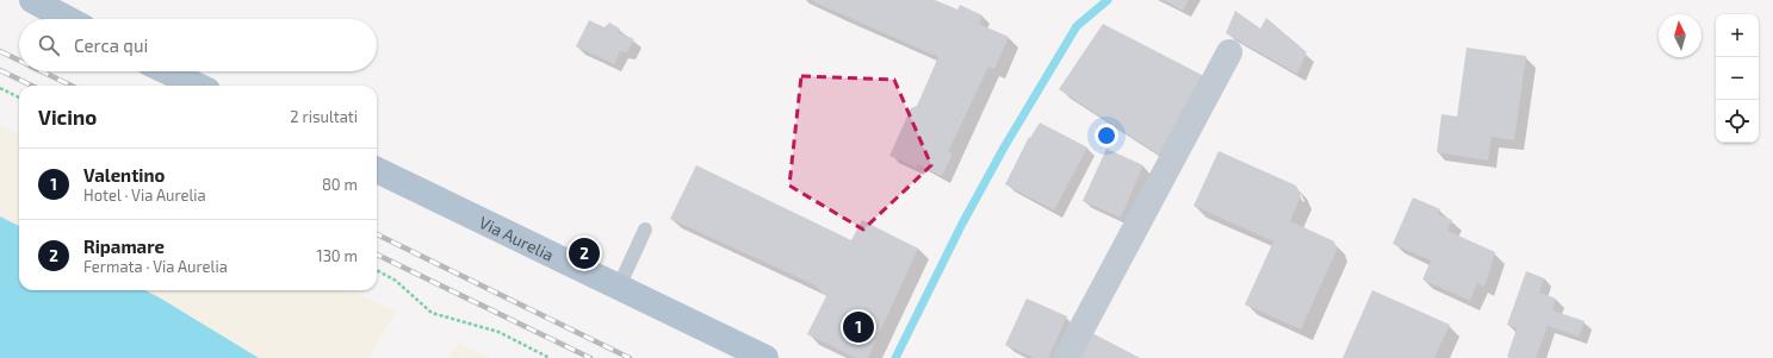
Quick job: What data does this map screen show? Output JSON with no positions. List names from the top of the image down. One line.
{"streets":{"main road":["Via Aurelia"]},"north":"top","page":{"map_buttons":["+","−"],"search":"Cerca qui","heading":["Vicino","2 risultati"],"list":[{"mark":"1","name":"Valentino","note":"Hotel · Via Aurelia","value":"80 m"},{"mark":"2","name":"Ripamare","note":"Fermata · Via Aurelia","value":"130 m"}],"pins":["2","1"]}}
